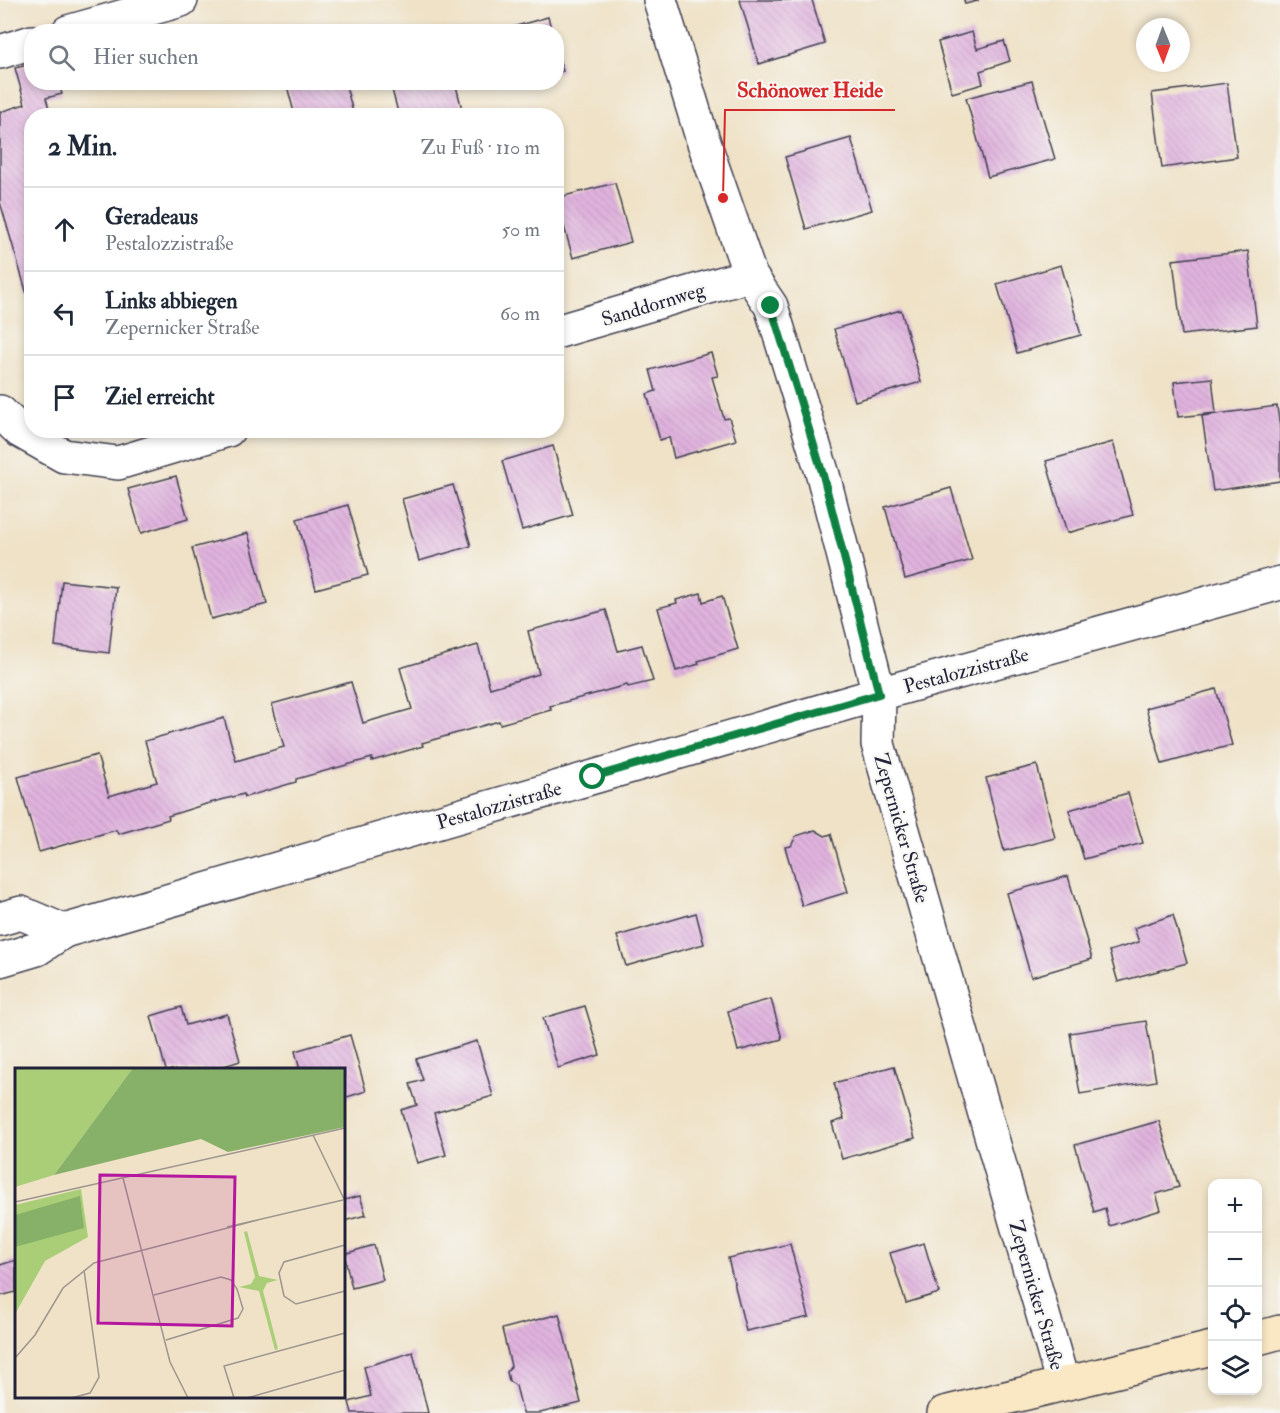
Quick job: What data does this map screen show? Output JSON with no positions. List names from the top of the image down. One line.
{"streets":{"street":["Sanddornweg","Pestalozzistraße","Zepernicker Straße"]},"crossings":[["Sanddornweg","Zepernicker Straße"],["Pestalozzistraße","Zepernicker Straße"]],"places":["Schönower Heide"],"north":"bottom","page":{"search":"Hier suchen","heading":["2 Min.","Zu Fuß · 110 m"],"list":[["Geradeaus","Pestalozzistraße","50 m"],["Links abbiegen","Zepernicker Straße","60 m"],"Ziel erreicht"],"map_buttons":["+","−"]}}
